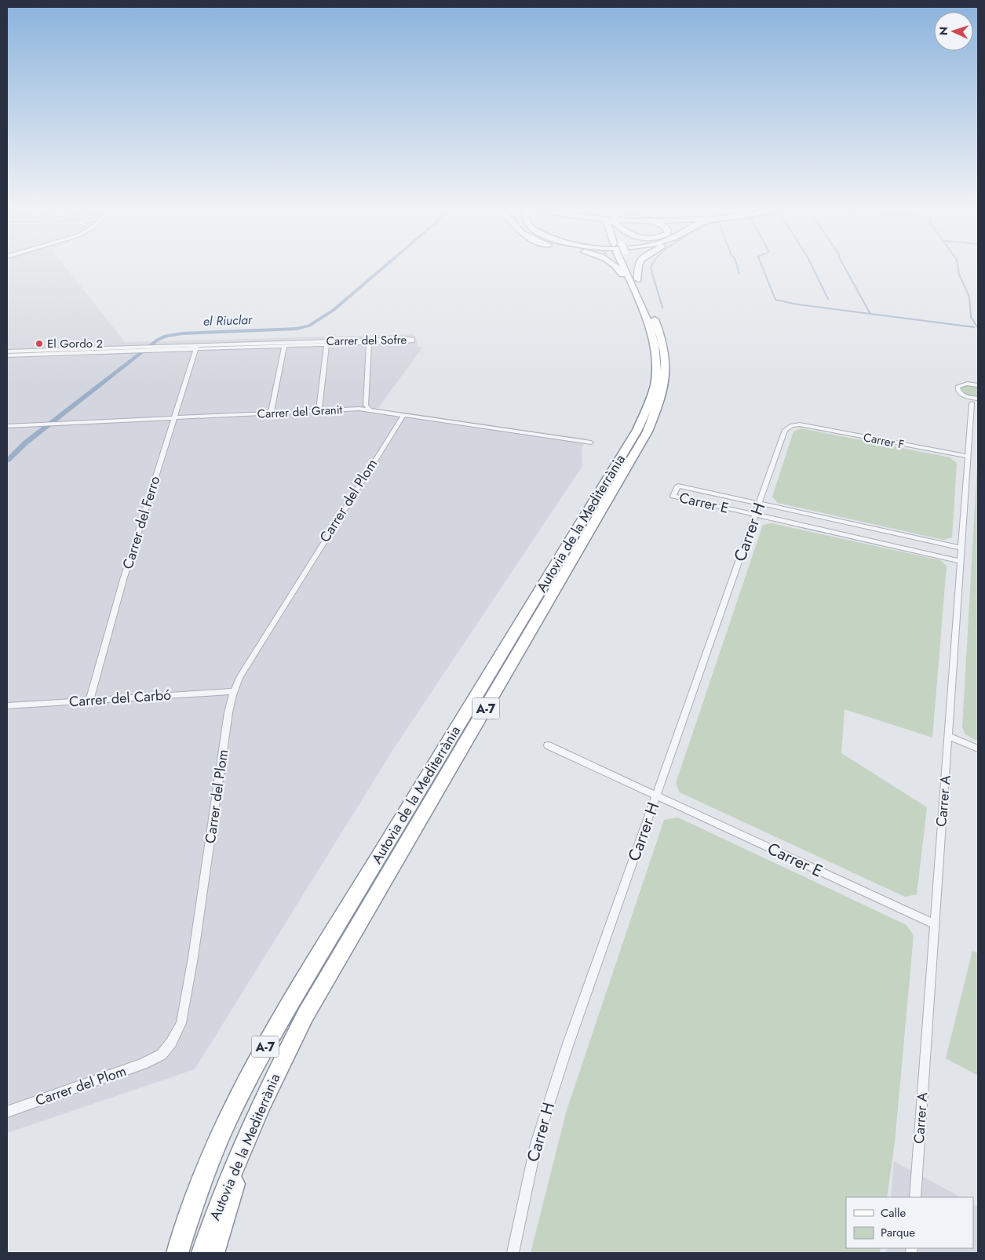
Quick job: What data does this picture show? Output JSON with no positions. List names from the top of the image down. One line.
{"streets":{"highway":["Autovia de la Mediterrània","A-7"],"street":["Carrer del Sofre","Carrer del Granit","Carrer F","Carrer del Plom","Carrer E","Carrer del Ferro","Carrer H","Carrer del Carbó","Carrer A"]},"crossings":[["Carrer del Sofre","Carrer del Ferro"],["Carrer del Granit","Carrer del Plom"],["Carrer del Granit","Carrer del Ferro"],["Carrer F","Carrer H"],["Carrer F","Carrer A"],["Carrer del Plom","Carrer del Carbó"],["Carrer E","Carrer H"],["Carrer E","Carrer A"],["Carrer del Ferro","Carrer del Carbó"]],"water":["el Riuclar"],"places":["El Gordo 2"],"legend":["Calle","Parque"],"north":"left"}
